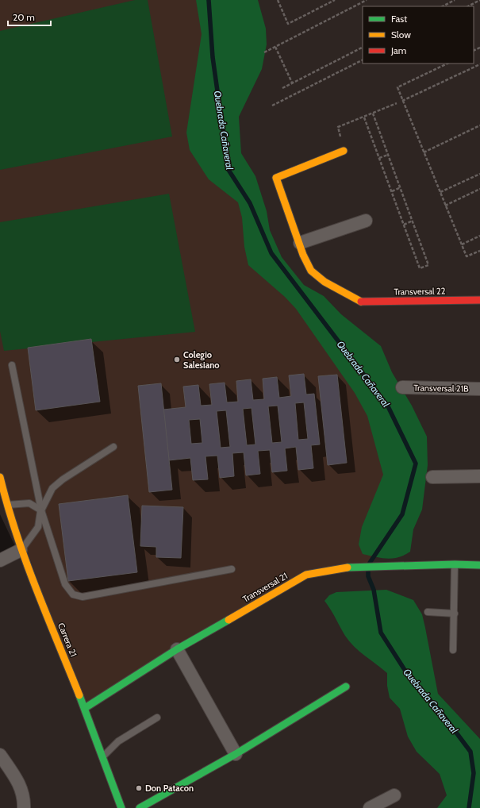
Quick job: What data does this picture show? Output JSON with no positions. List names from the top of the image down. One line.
{"streets":{"street":["Transversal 22","Transversal 21B","Transversal 21","Carrera 21"]},"crossings":[["Transversal 21","Carrera 21"]],"water":["Quebrada Cañaveral"],"places":["Colegio Salesiano","Don Patacon"],"legend":["Fast","Slow","Jam"],"scale_bar":"20 m"}
